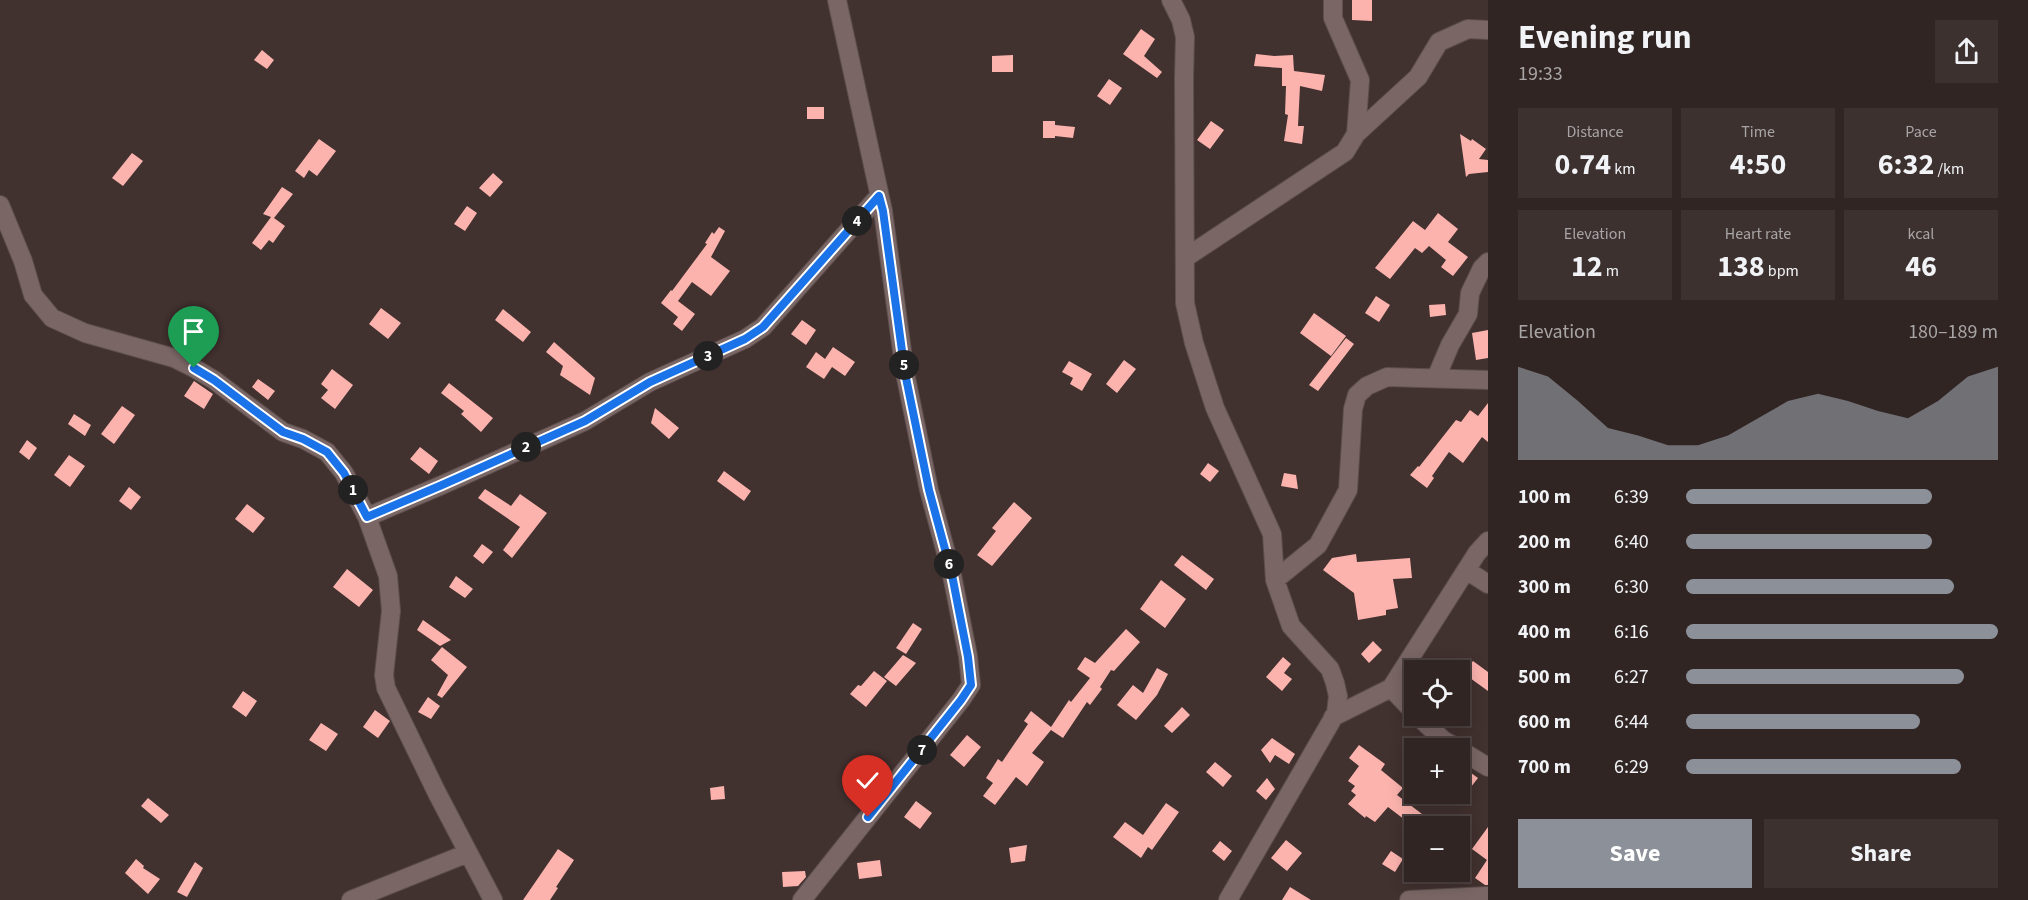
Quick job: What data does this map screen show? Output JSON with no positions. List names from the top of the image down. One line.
{"page":{"heading":["Evening run","19:33"],"stats":[["Distance","0.74 km"],["Time","4:50"],["Pace","6:32 /km"],["Elevation","12 m"],["Heart rate","138 bpm"],["kcal","46"]],"pins":["4","3","5","2","1","6","7"],"chart":["Elevation","180–189 m"],"list":[{"name":"100 m","note":"6:39"},{"name":"200 m","note":"6:40"},{"name":"300 m","note":"6:30"},{"name":"400 m","note":"6:16"},{"name":"500 m","note":"6:27"},{"name":"600 m","note":"6:44"},{"name":"700 m","note":"6:29"}],"map_buttons":["+","−"],"buttons":["Save","Share"]}}
